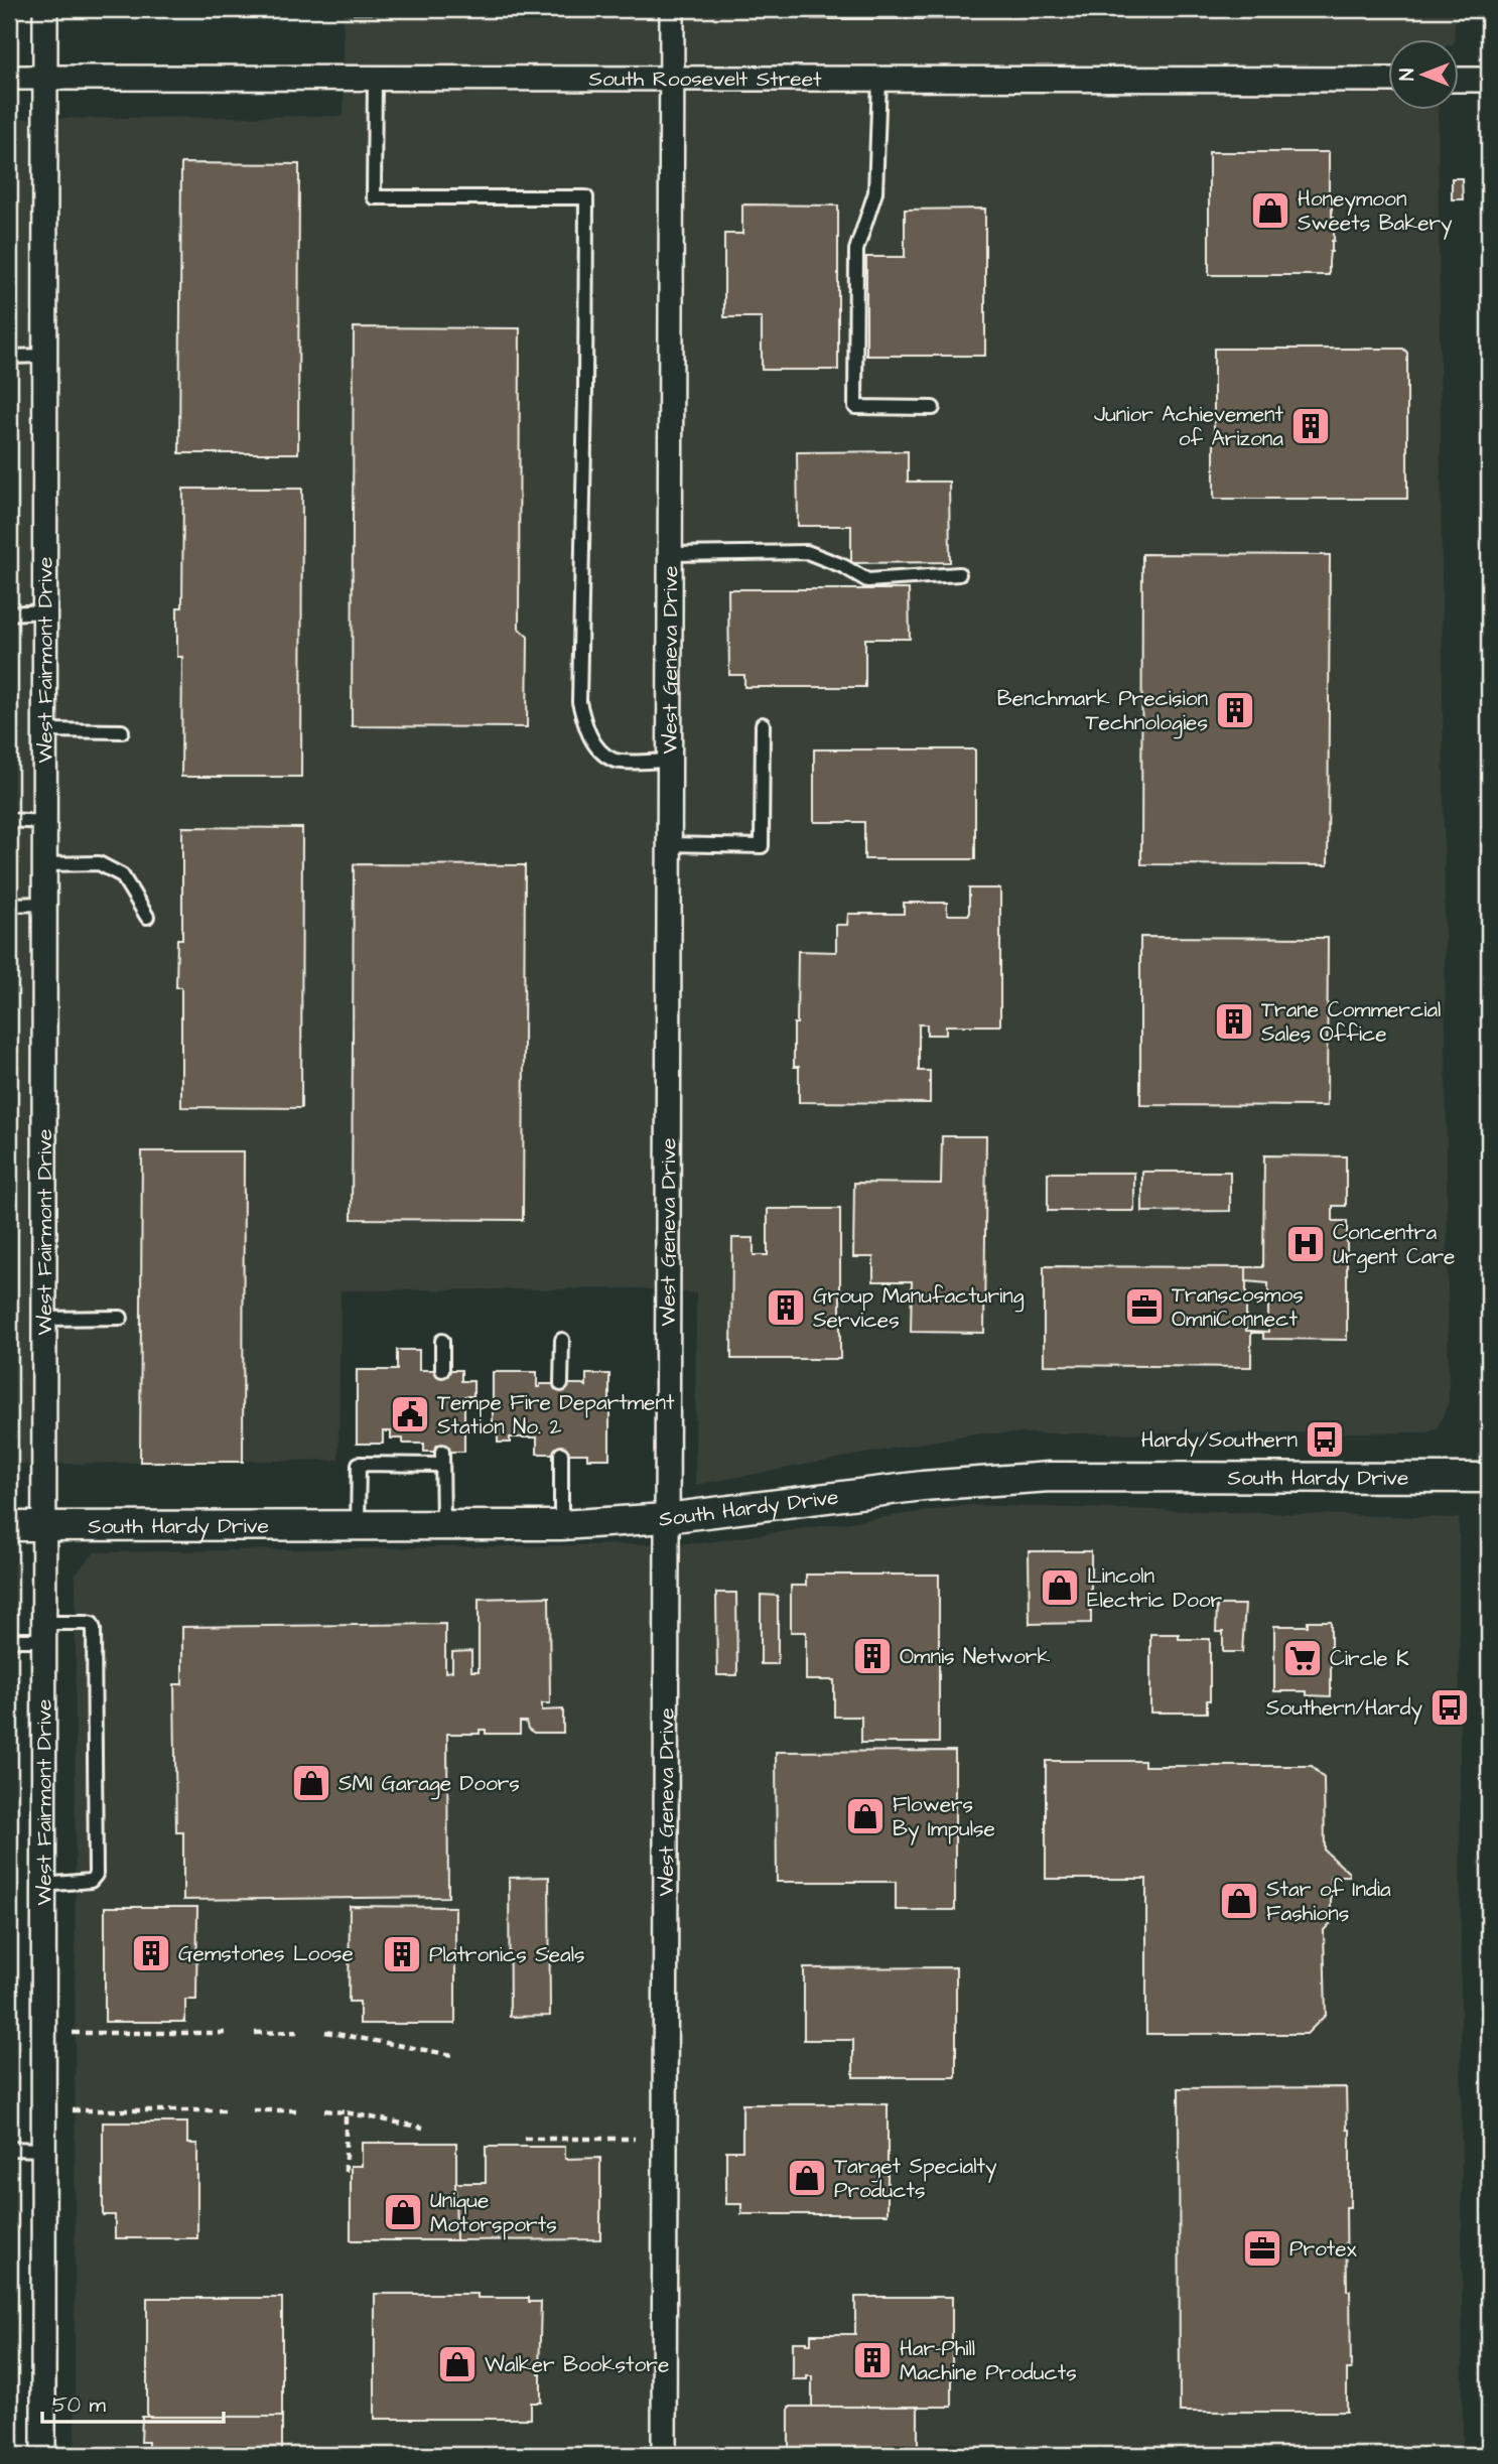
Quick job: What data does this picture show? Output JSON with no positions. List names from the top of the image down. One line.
{"streets":{"street":["South Roosevelt Street","West Fairmont Drive","West Geneva Drive","South Hardy Drive"]},"crossings":[["South Roosevelt Street","West Fairmont Drive"],["South Roosevelt Street","West Geneva Drive"],["West Fairmont Drive","South Hardy Drive"],["West Geneva Drive","South Hardy Drive"]],"places":{"shop":["Honeymoon Sweets Bakery","Lincoln Electric Door","SMI Garage Doors","Flowers By Impulse","Star of India Fashions","Target Specialty Products","Unique Motorsports","Walker Bookstore"],"building":["Junior Achievement of Arizona","Benchmark Precision Technologies","Trane Commercial Sales Office","Group Manufacturing Services","Omnis Network","Gemstones Loose","Platronics Seals","Har-Phill Machine Products"],"hospital":["Concentra Urgent Care"],"office":["Transcosmos OmniConnect","Protex"],"public building":["Tempe Fire Department Station No. 2"],"bus stop":["Hardy/Southern","Southern/Hardy"],"supermarket":["Circle K"]},"scale_bar":"50 m","north":"left"}
